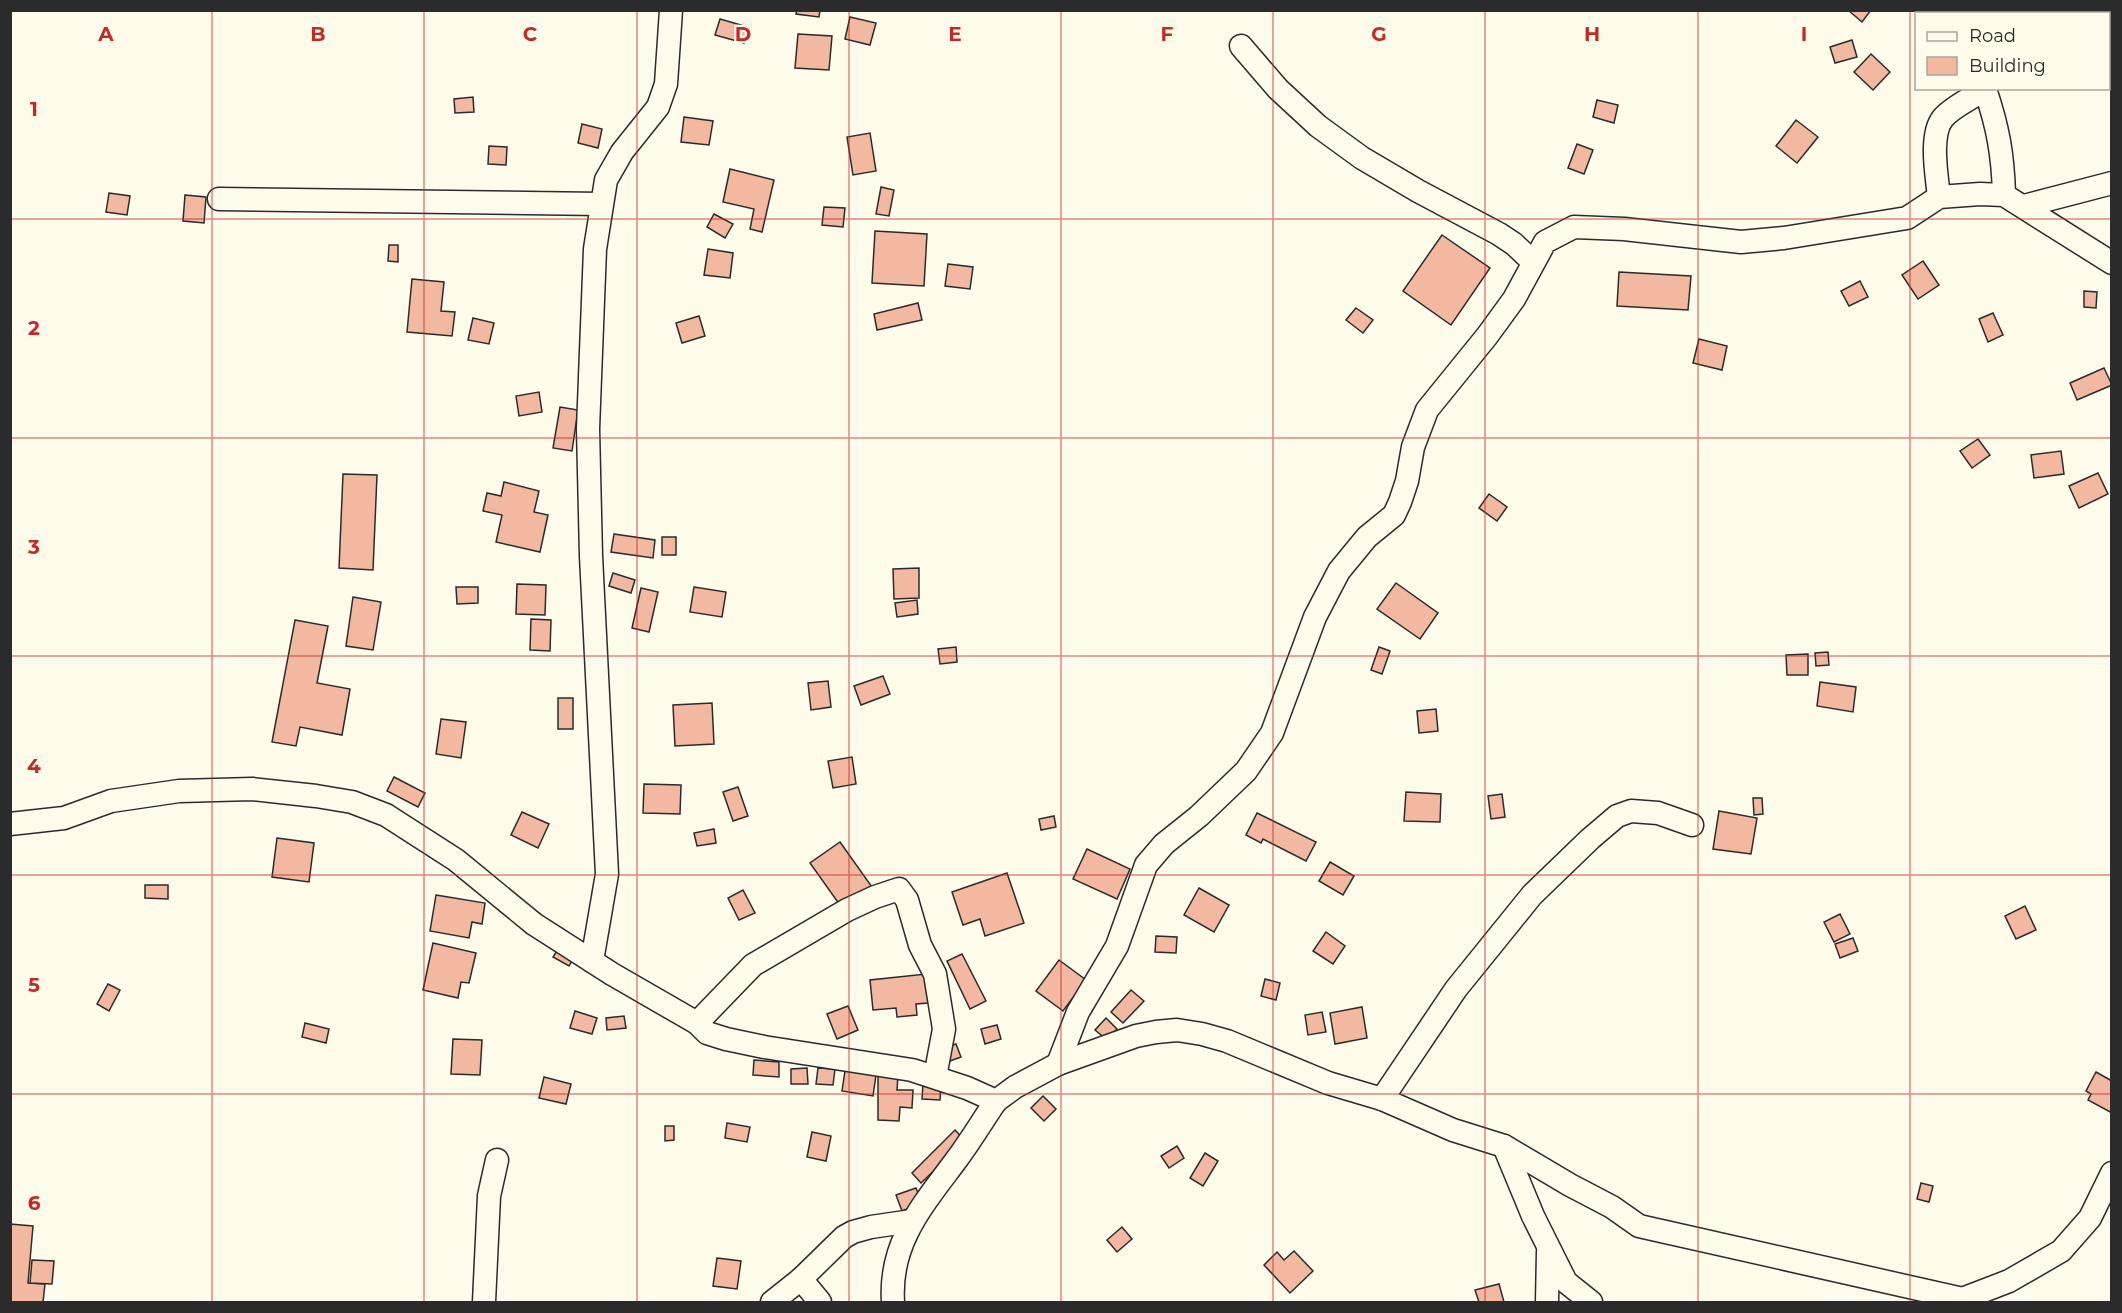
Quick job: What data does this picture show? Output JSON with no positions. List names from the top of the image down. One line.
{"legend":["Road","Building"],"grid":{"columns":["A","B","C","D","E","F","G","H","I"],"rows":["1","2","3","4","5","6"]}}
